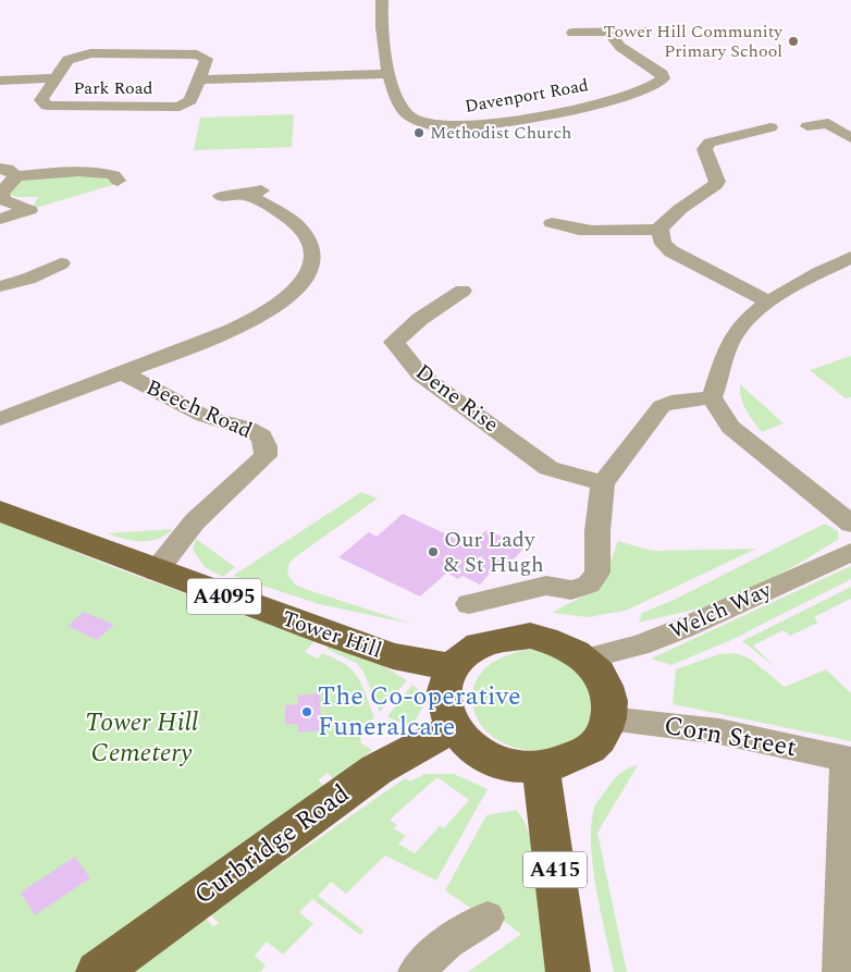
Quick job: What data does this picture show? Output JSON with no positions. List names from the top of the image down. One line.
{"streets":{"main road":["A4095","Tower Hill","Curbridge Road","A415"],"street":["Park Road","Davenport Road","Dene Rise","Beech Road","Welch Way","Corn Street"]},"crossings":[["Beech Road","Tower Hill"],["Welch Way","Tower Hill"],["Welch Way","Corn Street"],["Welch Way","Curbridge Road"],["Welch Way","A415"],["Tower Hill","Corn Street"],["Tower Hill","Curbridge Road"],["Tower Hill","A415"],["Corn Street","Curbridge Road"],["Corn Street","A415"],["Curbridge Road","A415"]],"parks":["Tower Hill Cemetery"],"places":["Tower Hill Community Primary School","Methodist Church","Our Lady & St Hugh","The Co-operative Funeralcare"]}
